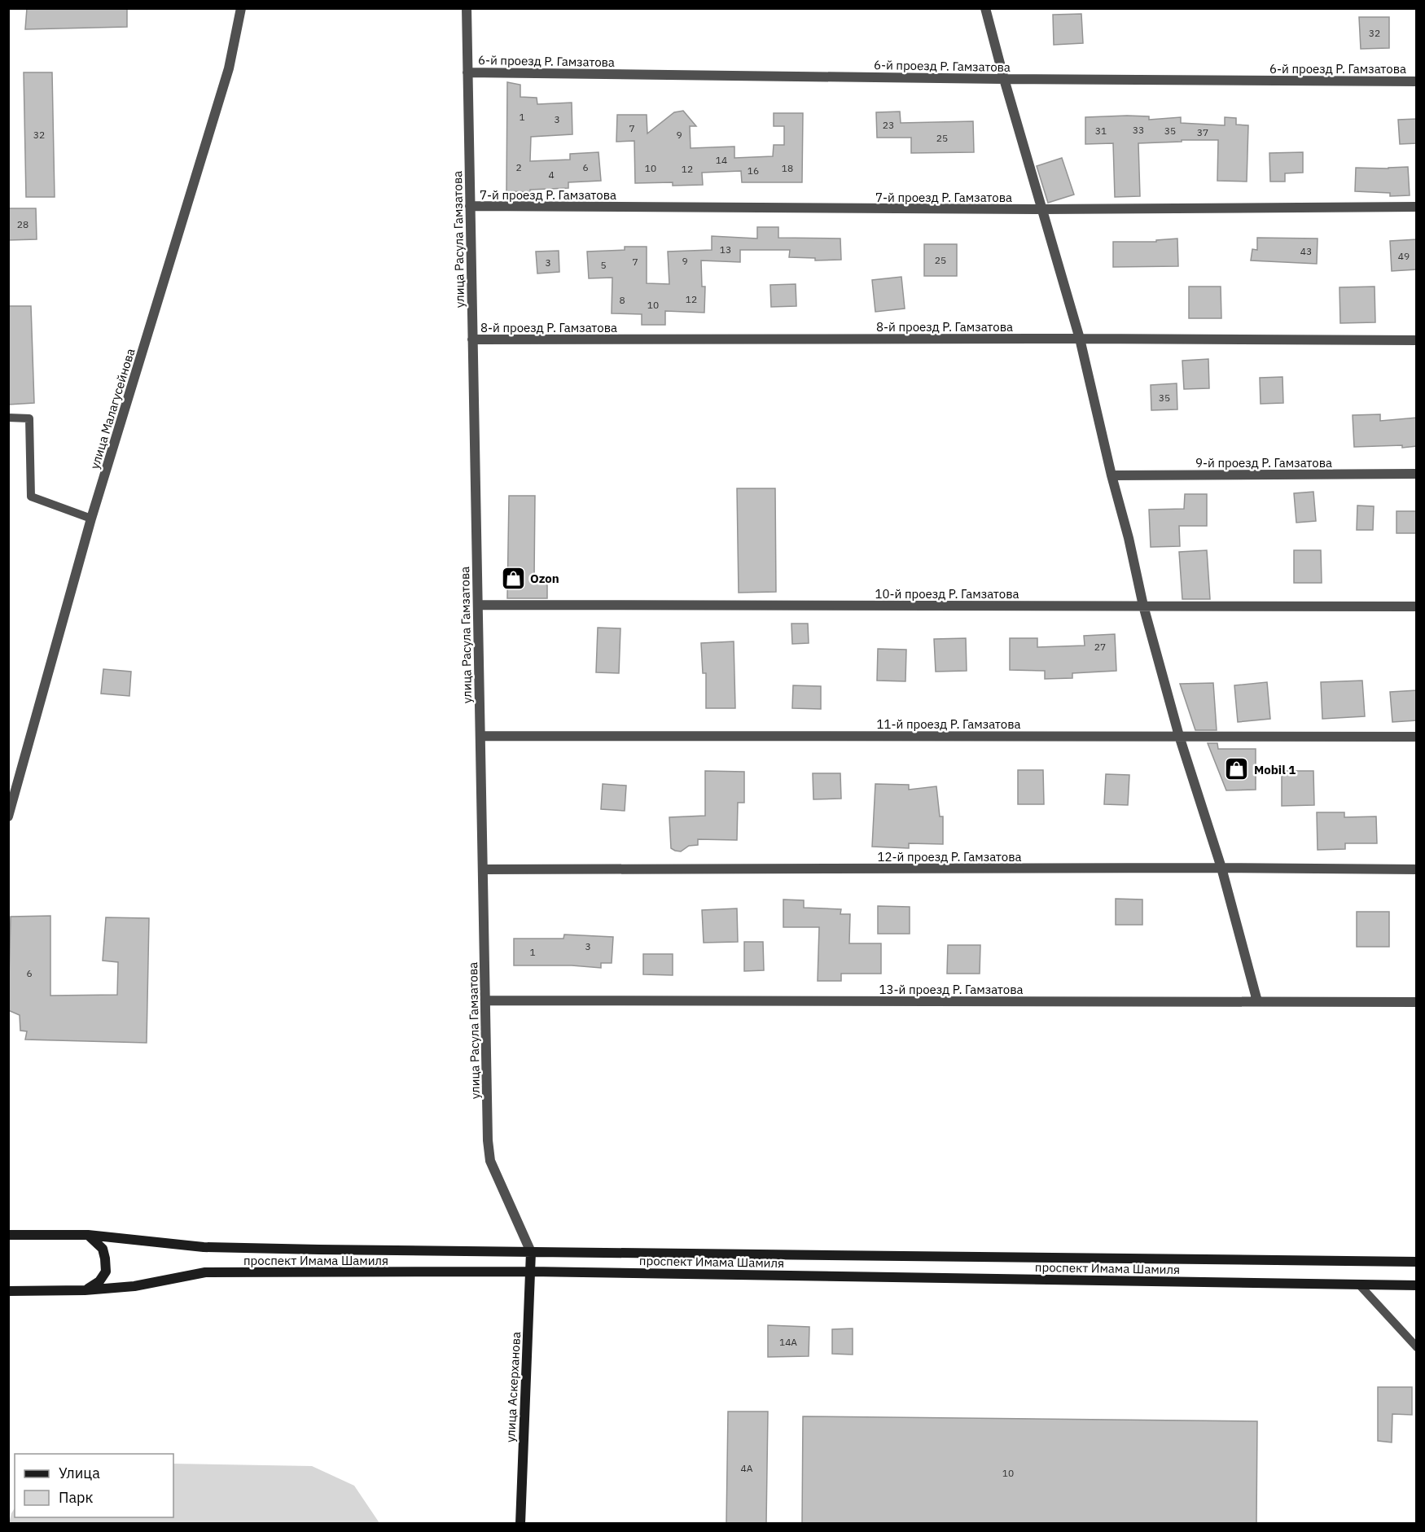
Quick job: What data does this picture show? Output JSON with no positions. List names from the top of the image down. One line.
{"streets":{"main road":["проспект Имама Шамиля","улица Аскерханова"],"street":["6-й проезд Р. Гамзатова","7-й проезд Р. Гамзатова","улица Расула Гамзатова","8-й проезд Р. Гамзатова","улица Малагусейнова","9-й проезд Р. Гамзатова","10-й проезд Р. Гамзатова","11-й проезд Р. Гамзатова","12-й проезд Р. Гамзатова","13-й проезд Р. Гамзатова"]},"crossings":[["6-й проезд Р. Гамзатова","улица Расула Гамзатова"],["7-й проезд Р. Гамзатова","улица Расула Гамзатова"],["улица Расула Гамзатова","8-й проезд Р. Гамзатова"],["улица Расула Гамзатова","10-й проезд Р. Гамзатова"],["улица Расула Гамзатова","11-й проезд Р. Гамзатова"],["улица Расула Гамзатова","12-й проезд Р. Гамзатова"],["улица Расула Гамзатова","13-й проезд Р. Гамзатова"],["улица Расула Гамзатова","проспект Имама Шамиля"],["улица Расула Гамзатова","улица Аскерханова"],["проспект Имама Шамиля","улица Аскерханова"]],"places":{"shop":["Ozon","Mobil 1"]},"house_numbers":["32","1","3","23","7","33","31","35","37","32","9","25","14","2","6","10","18","12","16","4","28","13","43","49","25","9","7","3","5","12","8","10","35","27","3","1","6","14А","4А","10"],"legend":["Улица","Парк"]}
